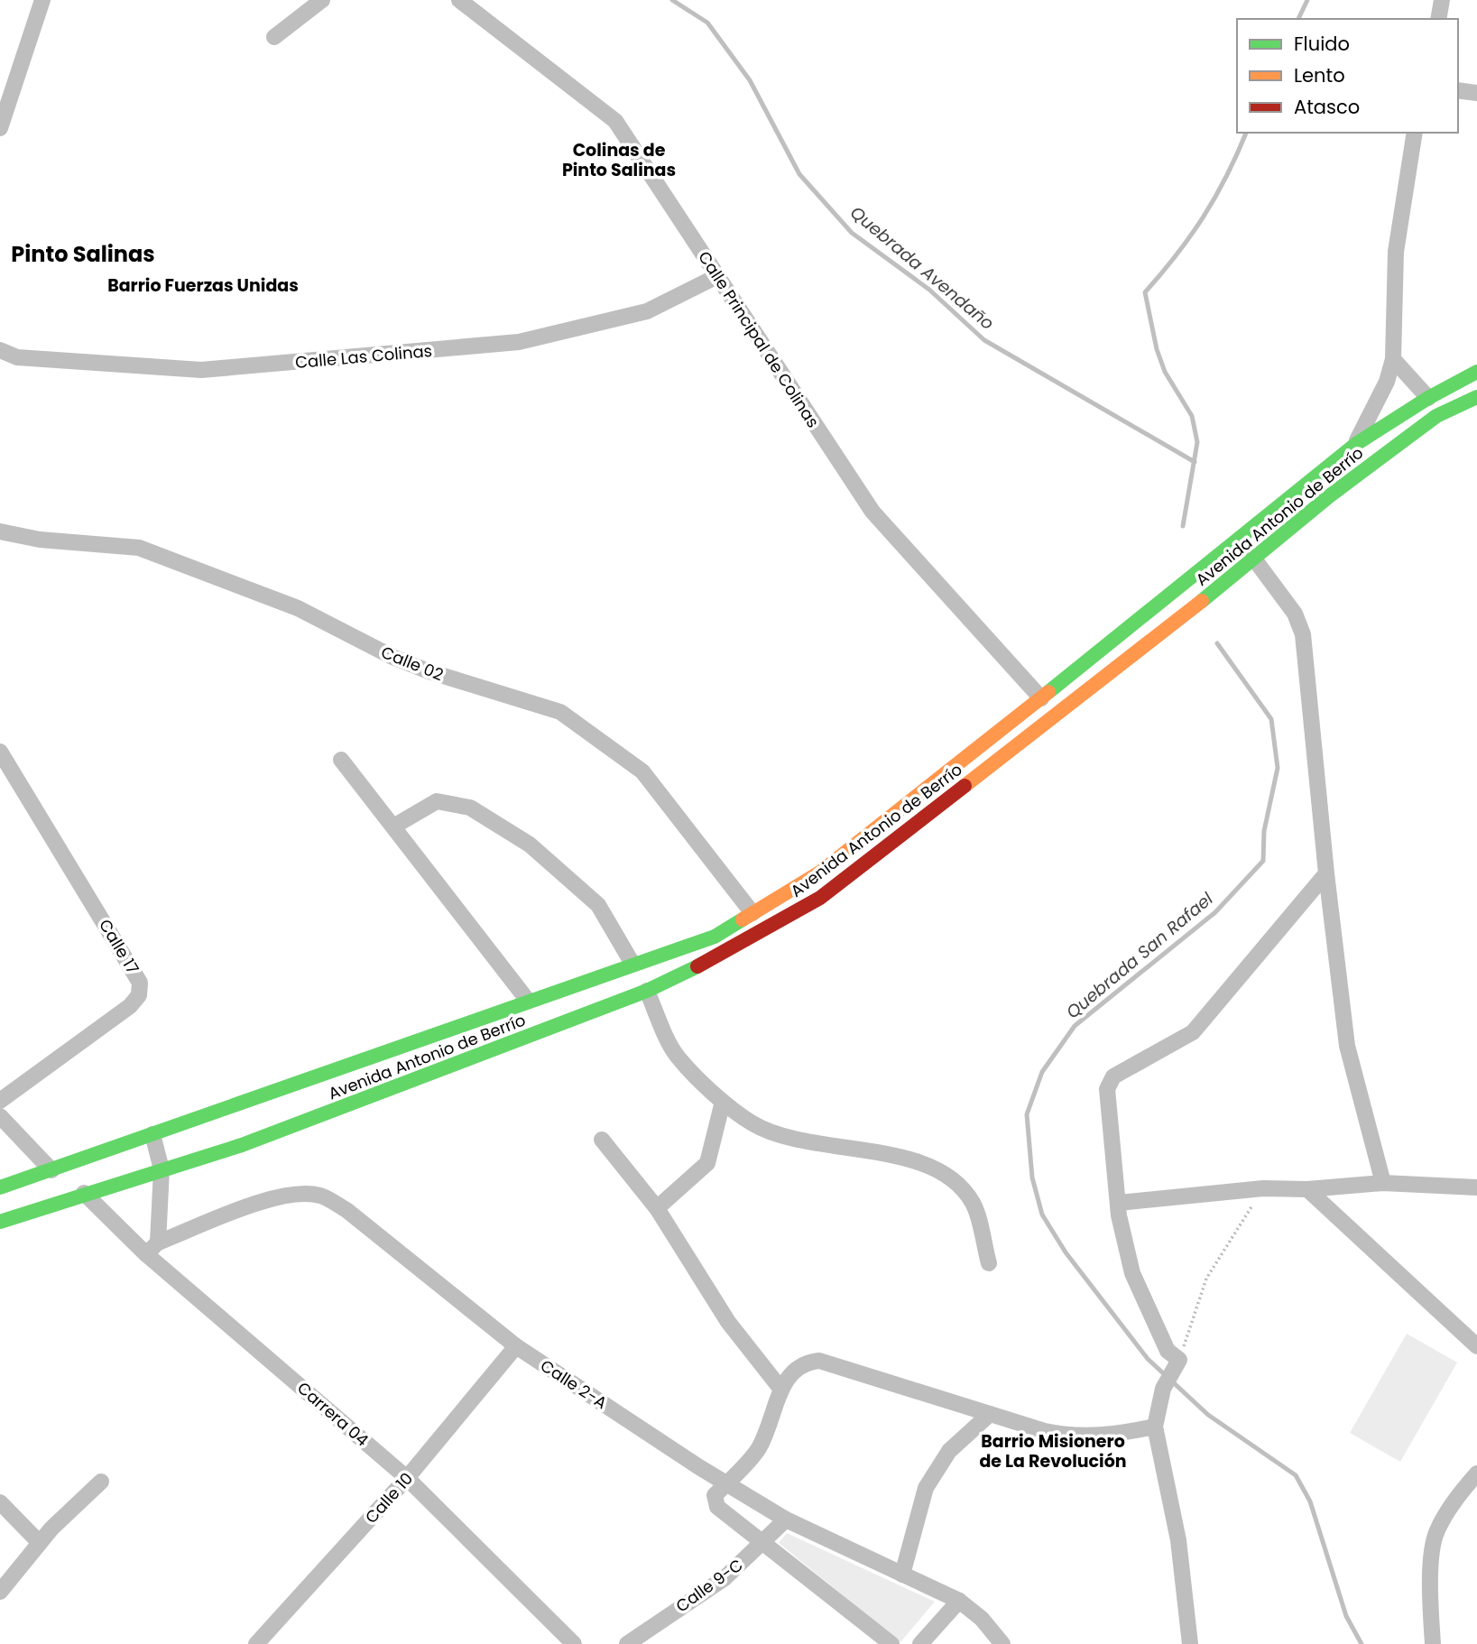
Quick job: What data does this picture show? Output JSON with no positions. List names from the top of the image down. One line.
{"streets":{"street":["Calle Principal de Colinas","Calle Las Colinas","Avenida Antonio de Berrío","Calle 02","Calle 17","Calle 2-A","Carrera 04","Calle 10","Calle 9-C"]},"crossings":[["Calle Principal de Colinas","Calle Las Colinas"],["Calle Principal de Colinas","Avenida Antonio de Berrío"],["Avenida Antonio de Berrío","Calle 02"],["Avenida Antonio de Berrío","Carrera 04"],["Calle 2-A","Carrera 04"],["Calle 2-A","Calle 10"],["Calle 2-A","Calle 9-C"],["Carrera 04","Calle 10"]],"districts":["Colinas de Pinto Salinas","Pinto Salinas","Barrio Fuerzas Unidas","Barrio Misionero de La Revolución"],"water":["Quebrada Avendaño","Quebrada San Rafael"],"legend":["Fluido","Lento","Atasco"]}
